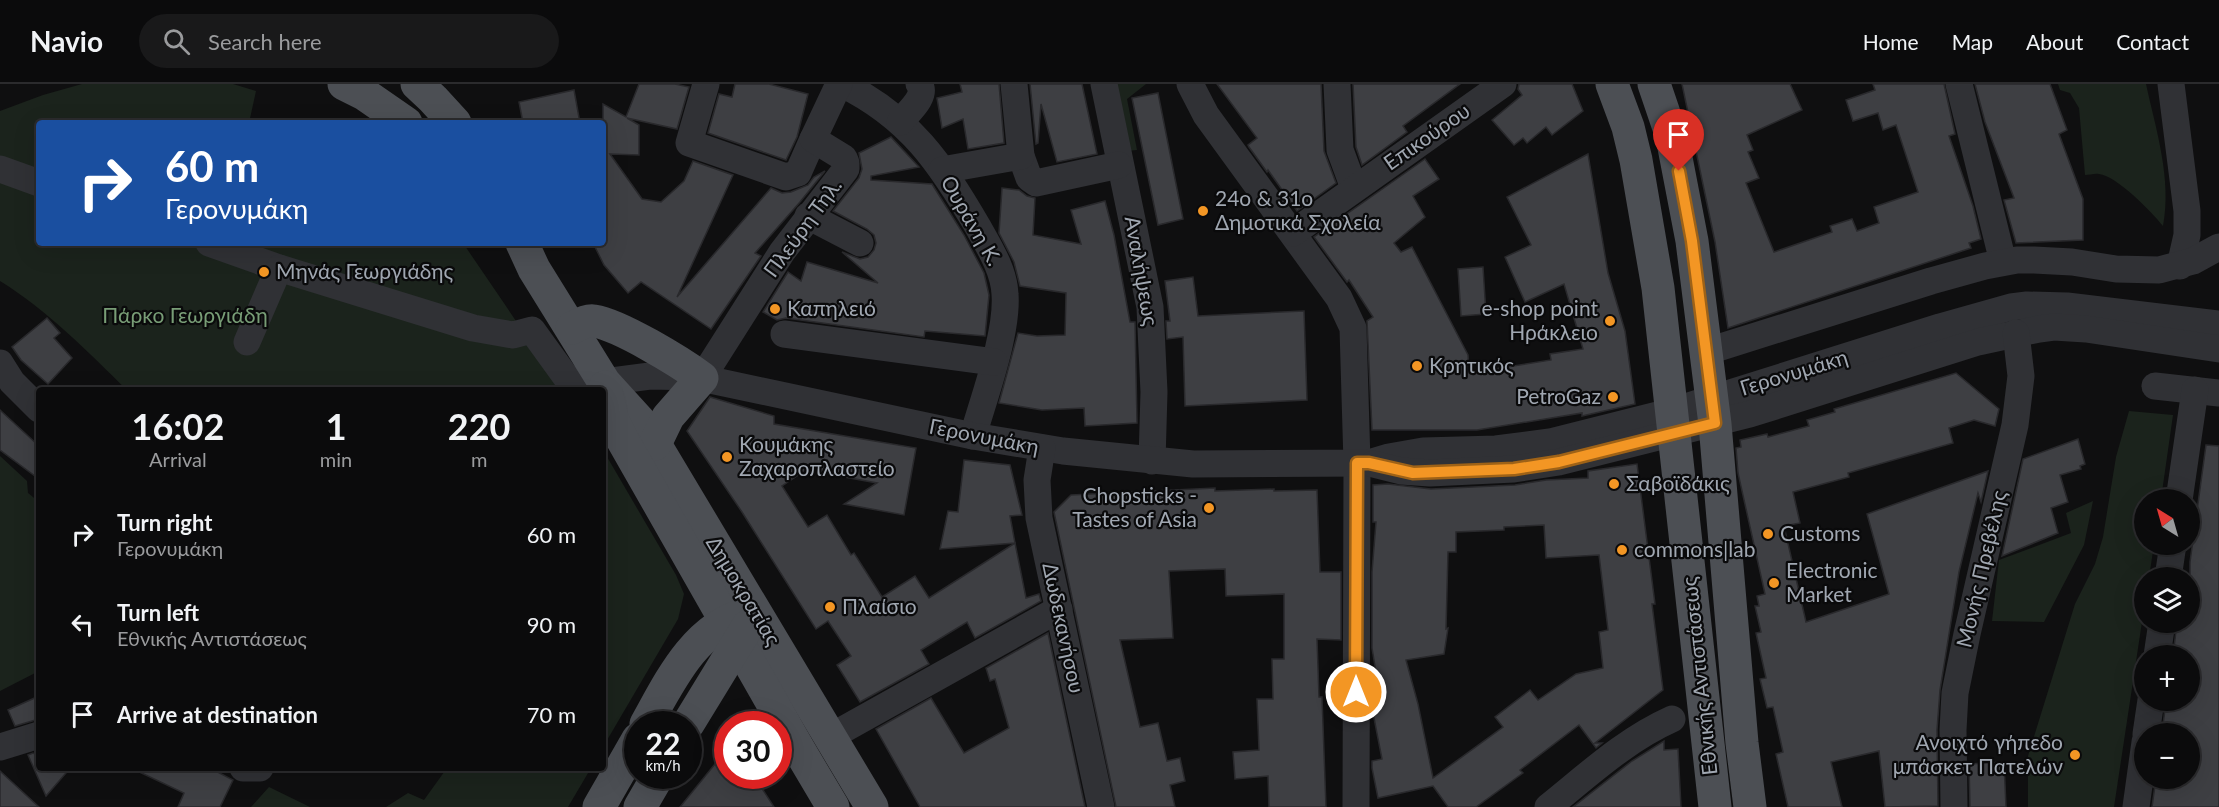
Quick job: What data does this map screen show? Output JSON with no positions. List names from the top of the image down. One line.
{"streets":{"main road":["Δημοκρατίας","Εθνικής Αντιστάσεως"],"street":["Επικούρου","Ουράνη Κ.","Πλεύρη Τηλ.","Αναλήψεως","Γερονυμάκη","Μονής Πρεβέλης","Δωδεκανήσου"]},"crossings":[["Ουράνη Κ.","Γερονυμάκη"],["Πλεύρη Τηλ.","Γερονυμάκη"],["Αναλήψεως","Γερονυμάκη"],["Γερονυμάκη","Μονής Πρεβέλης"],["Γερονυμάκη","Δημοκρατίας"],["Γερονυμάκη","Δωδεκανήσου"],["Γερονυμάκη","Εθνικής Αντιστάσεως"]],"parks":["Πάρκο Γεωργιάδη"],"places":["24ο & 31ο Δημοτικά Σχολεία","Μηνάς Γεωργιάδης","Καπηλειό","e-shop point Ηράκλειο","Κρητικός","PetroGaz","Κουμάκης Ζαχαροπλαστείο","Σαβοϊδάκις","Chopsticks - Tastes of Asia","Customs","commons|lab","Electronic Market","Πλαίσιο","Ανοιχτό γήπεδο μπάσκετ Πατελών"],"north":"top left","page":{"header":"Navio","search":"Search here","nav":["Home","Map","About","Contact"],"turn":["60 m","Γερονυμάκη"],"eta":["16:02","Arrival","1","min","220","m"],"map_buttons":["+","−"],"list":[{"name":"Turn right","note":"Γερονυμάκη","value":"60 m"},{"name":"Turn left","note":"Εθνικής Αντιστάσεως","value":"90 m"},{"name":"Arrive at destination","value":"70 m"}],"speed":"22 km/h","limit":"30"}}
